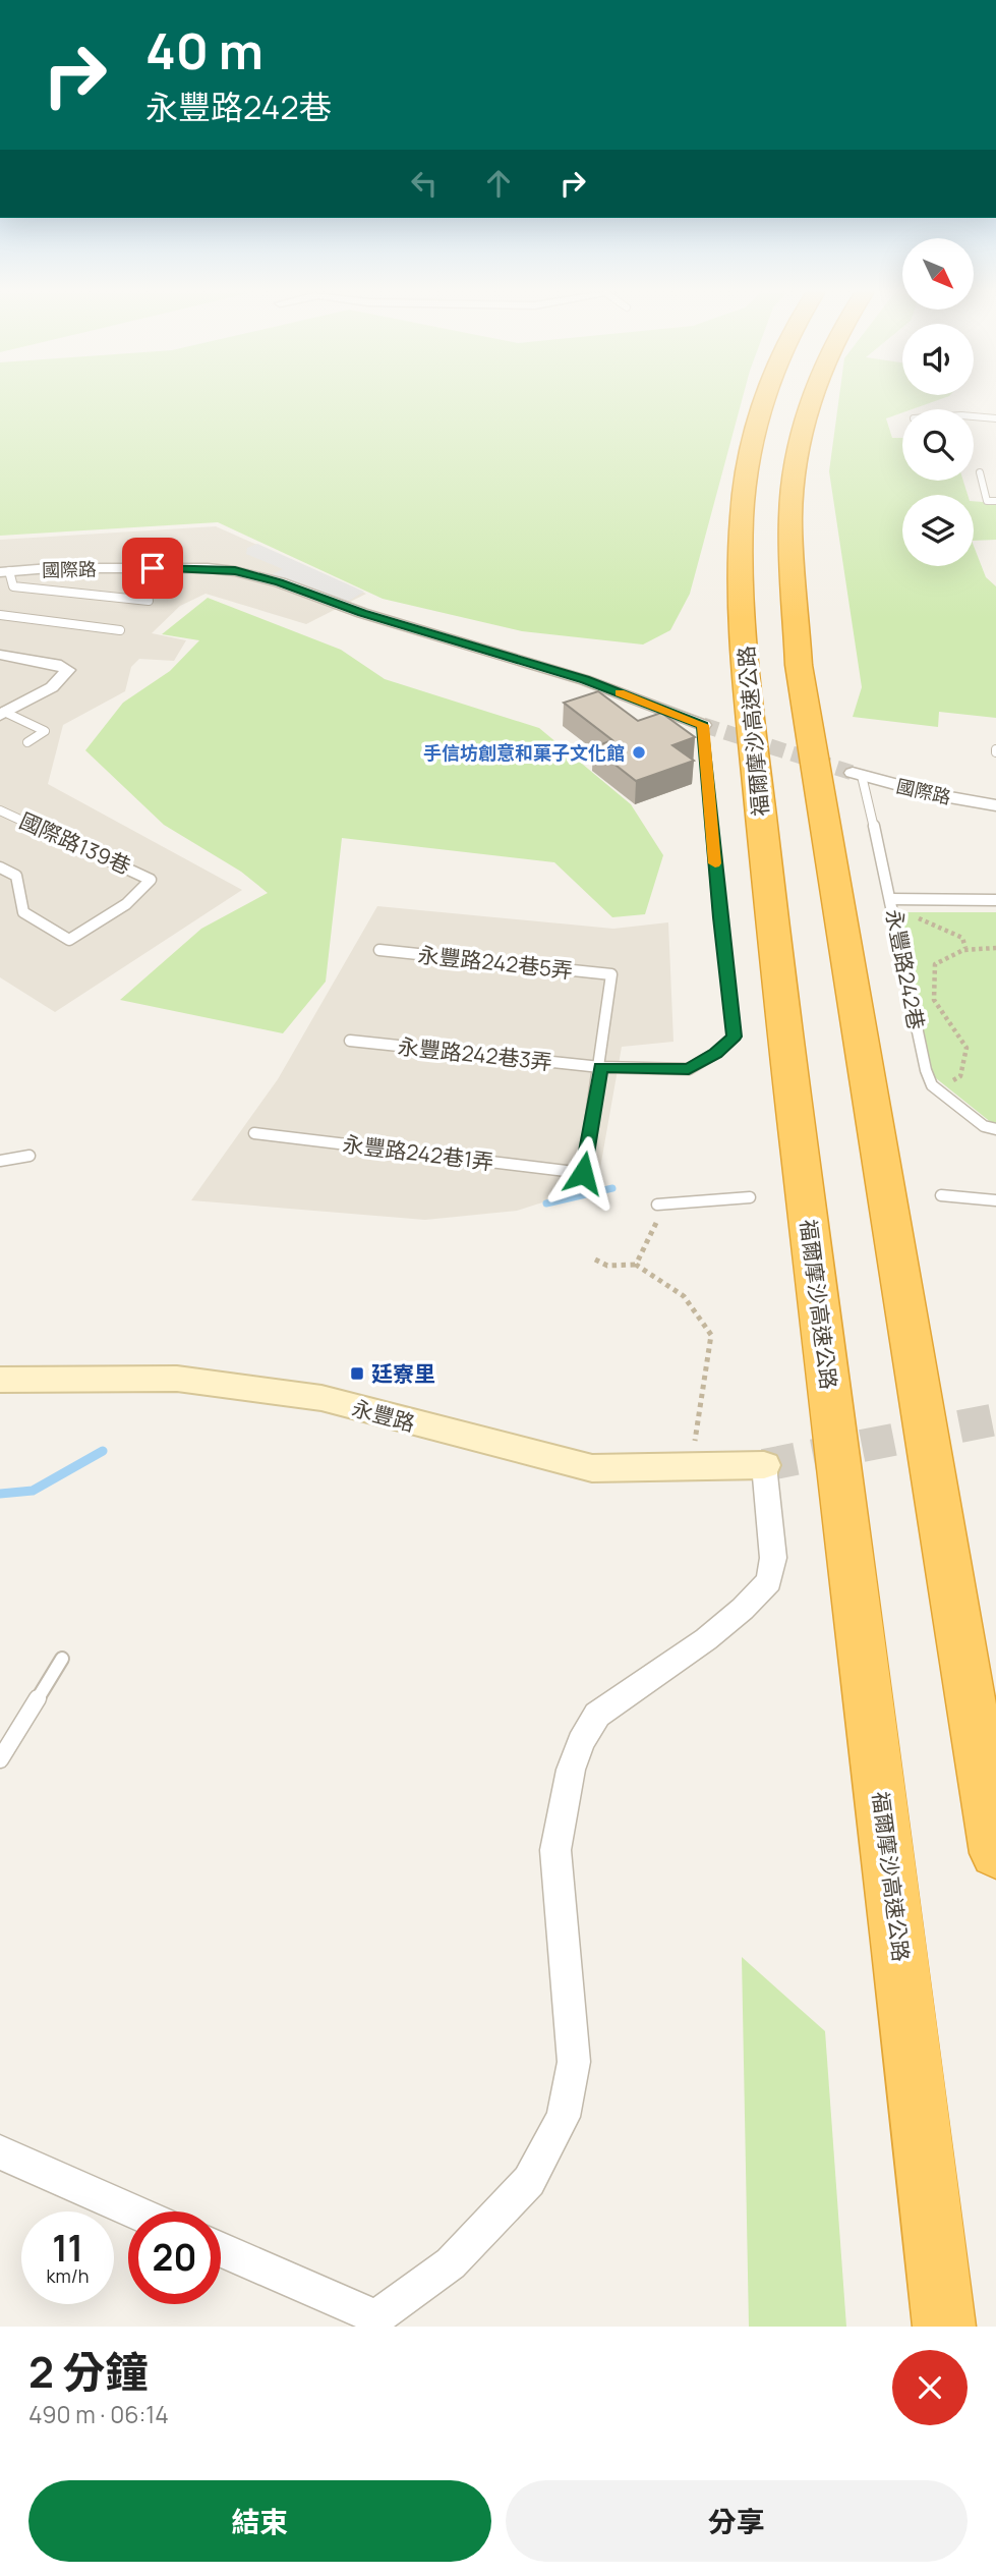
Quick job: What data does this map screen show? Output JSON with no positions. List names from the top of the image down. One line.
{"streets":{"highway":["福爾摩沙高速公路"],"street":["國際路","永豐路"],"lane":["國際路139巷","永豐路242巷5弄","永豐路242巷","永豐路242巷3弄","永豐路242巷1弄"]},"crossings":[["國際路","永豐路242巷"],["永豐路242巷5弄","永豐路242巷3弄"],["永豐路242巷5弄","永豐路242巷1弄"],["永豐路242巷3弄","永豐路242巷1弄"]],"places":{"other":["手信坊創意和菓子文化館"],"transit":["廷寮里"]},"north":"bottom right","page":{"turn":["40 m","永豐路242巷"],"speed":"11 km/h","limit":"20","heading":["2 分鐘","490 m · 06:14"],"buttons":["結束","分享"]}}
